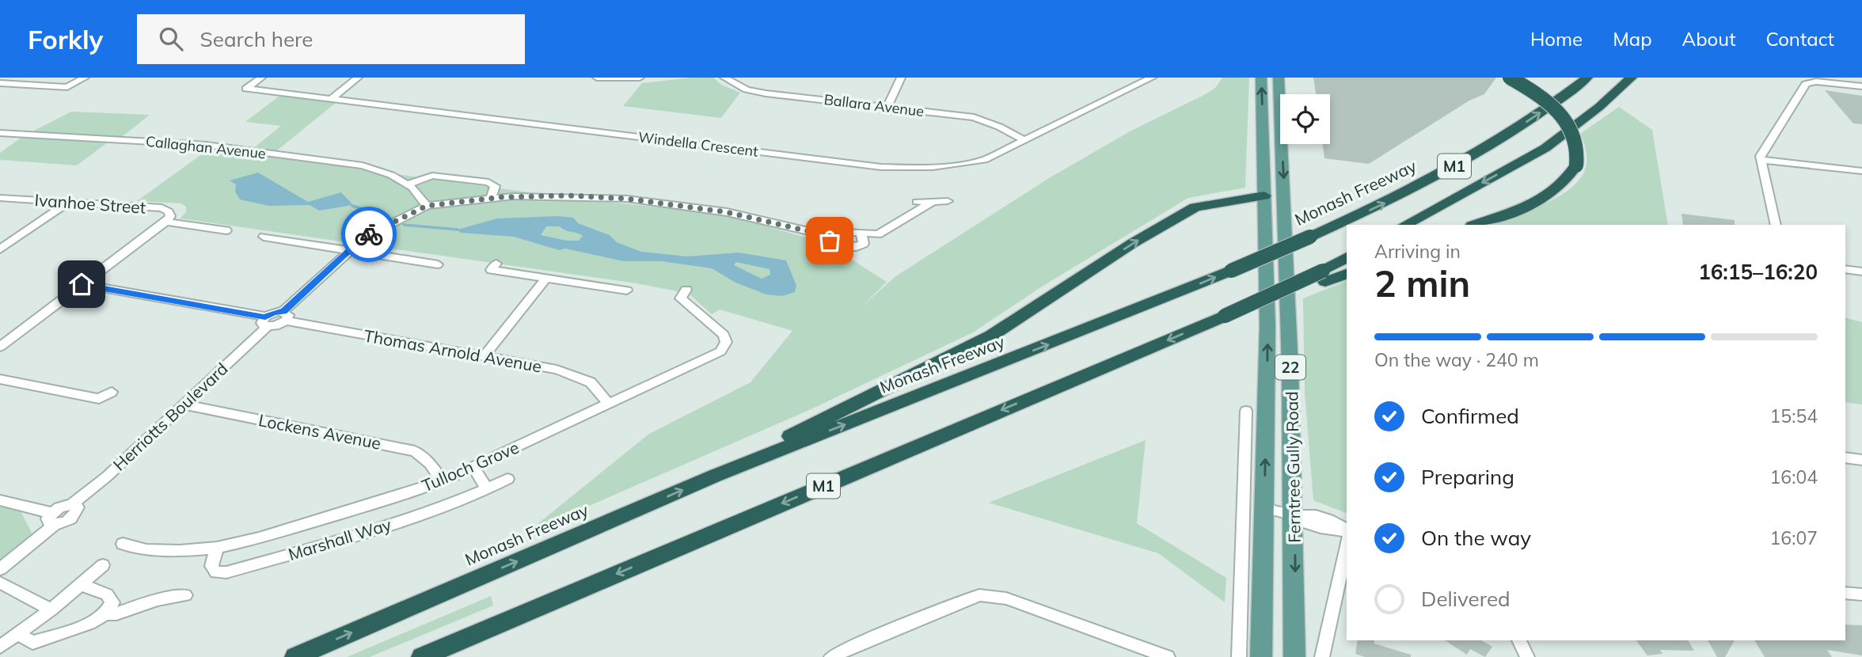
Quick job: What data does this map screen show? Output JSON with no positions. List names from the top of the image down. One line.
{"streets":{"highway":["M1","Monash Freeway"],"main road":["22","Ferntree Gully Road"],"street":["Ballara Avenue","Windella Crescent","Callaghan Avenue","Ivanhoe Street","Thomas Arnold Avenue","Herriotts Boulevard","Lockens Avenue","Tulloch Grove","Marshall Way"]},"crossings":[["Ballara Avenue","Windella Crescent"],["Thomas Arnold Avenue","Tulloch Grove"],["Herriotts Boulevard","Lockens Avenue"],["Lockens Avenue","Tulloch Grove"],["Tulloch Grove","Marshall Way"]],"page":{"header":"Forkly","search":"Search here","nav":["Home","Map","About","Contact"],"heading":["2 min","Arriving in","16:15–16:20"],"bar":"On the way · 240 m","list":[["Confirmed","15:54"],["Preparing","16:04"],["On the way","16:07"],"Delivered"]}}
